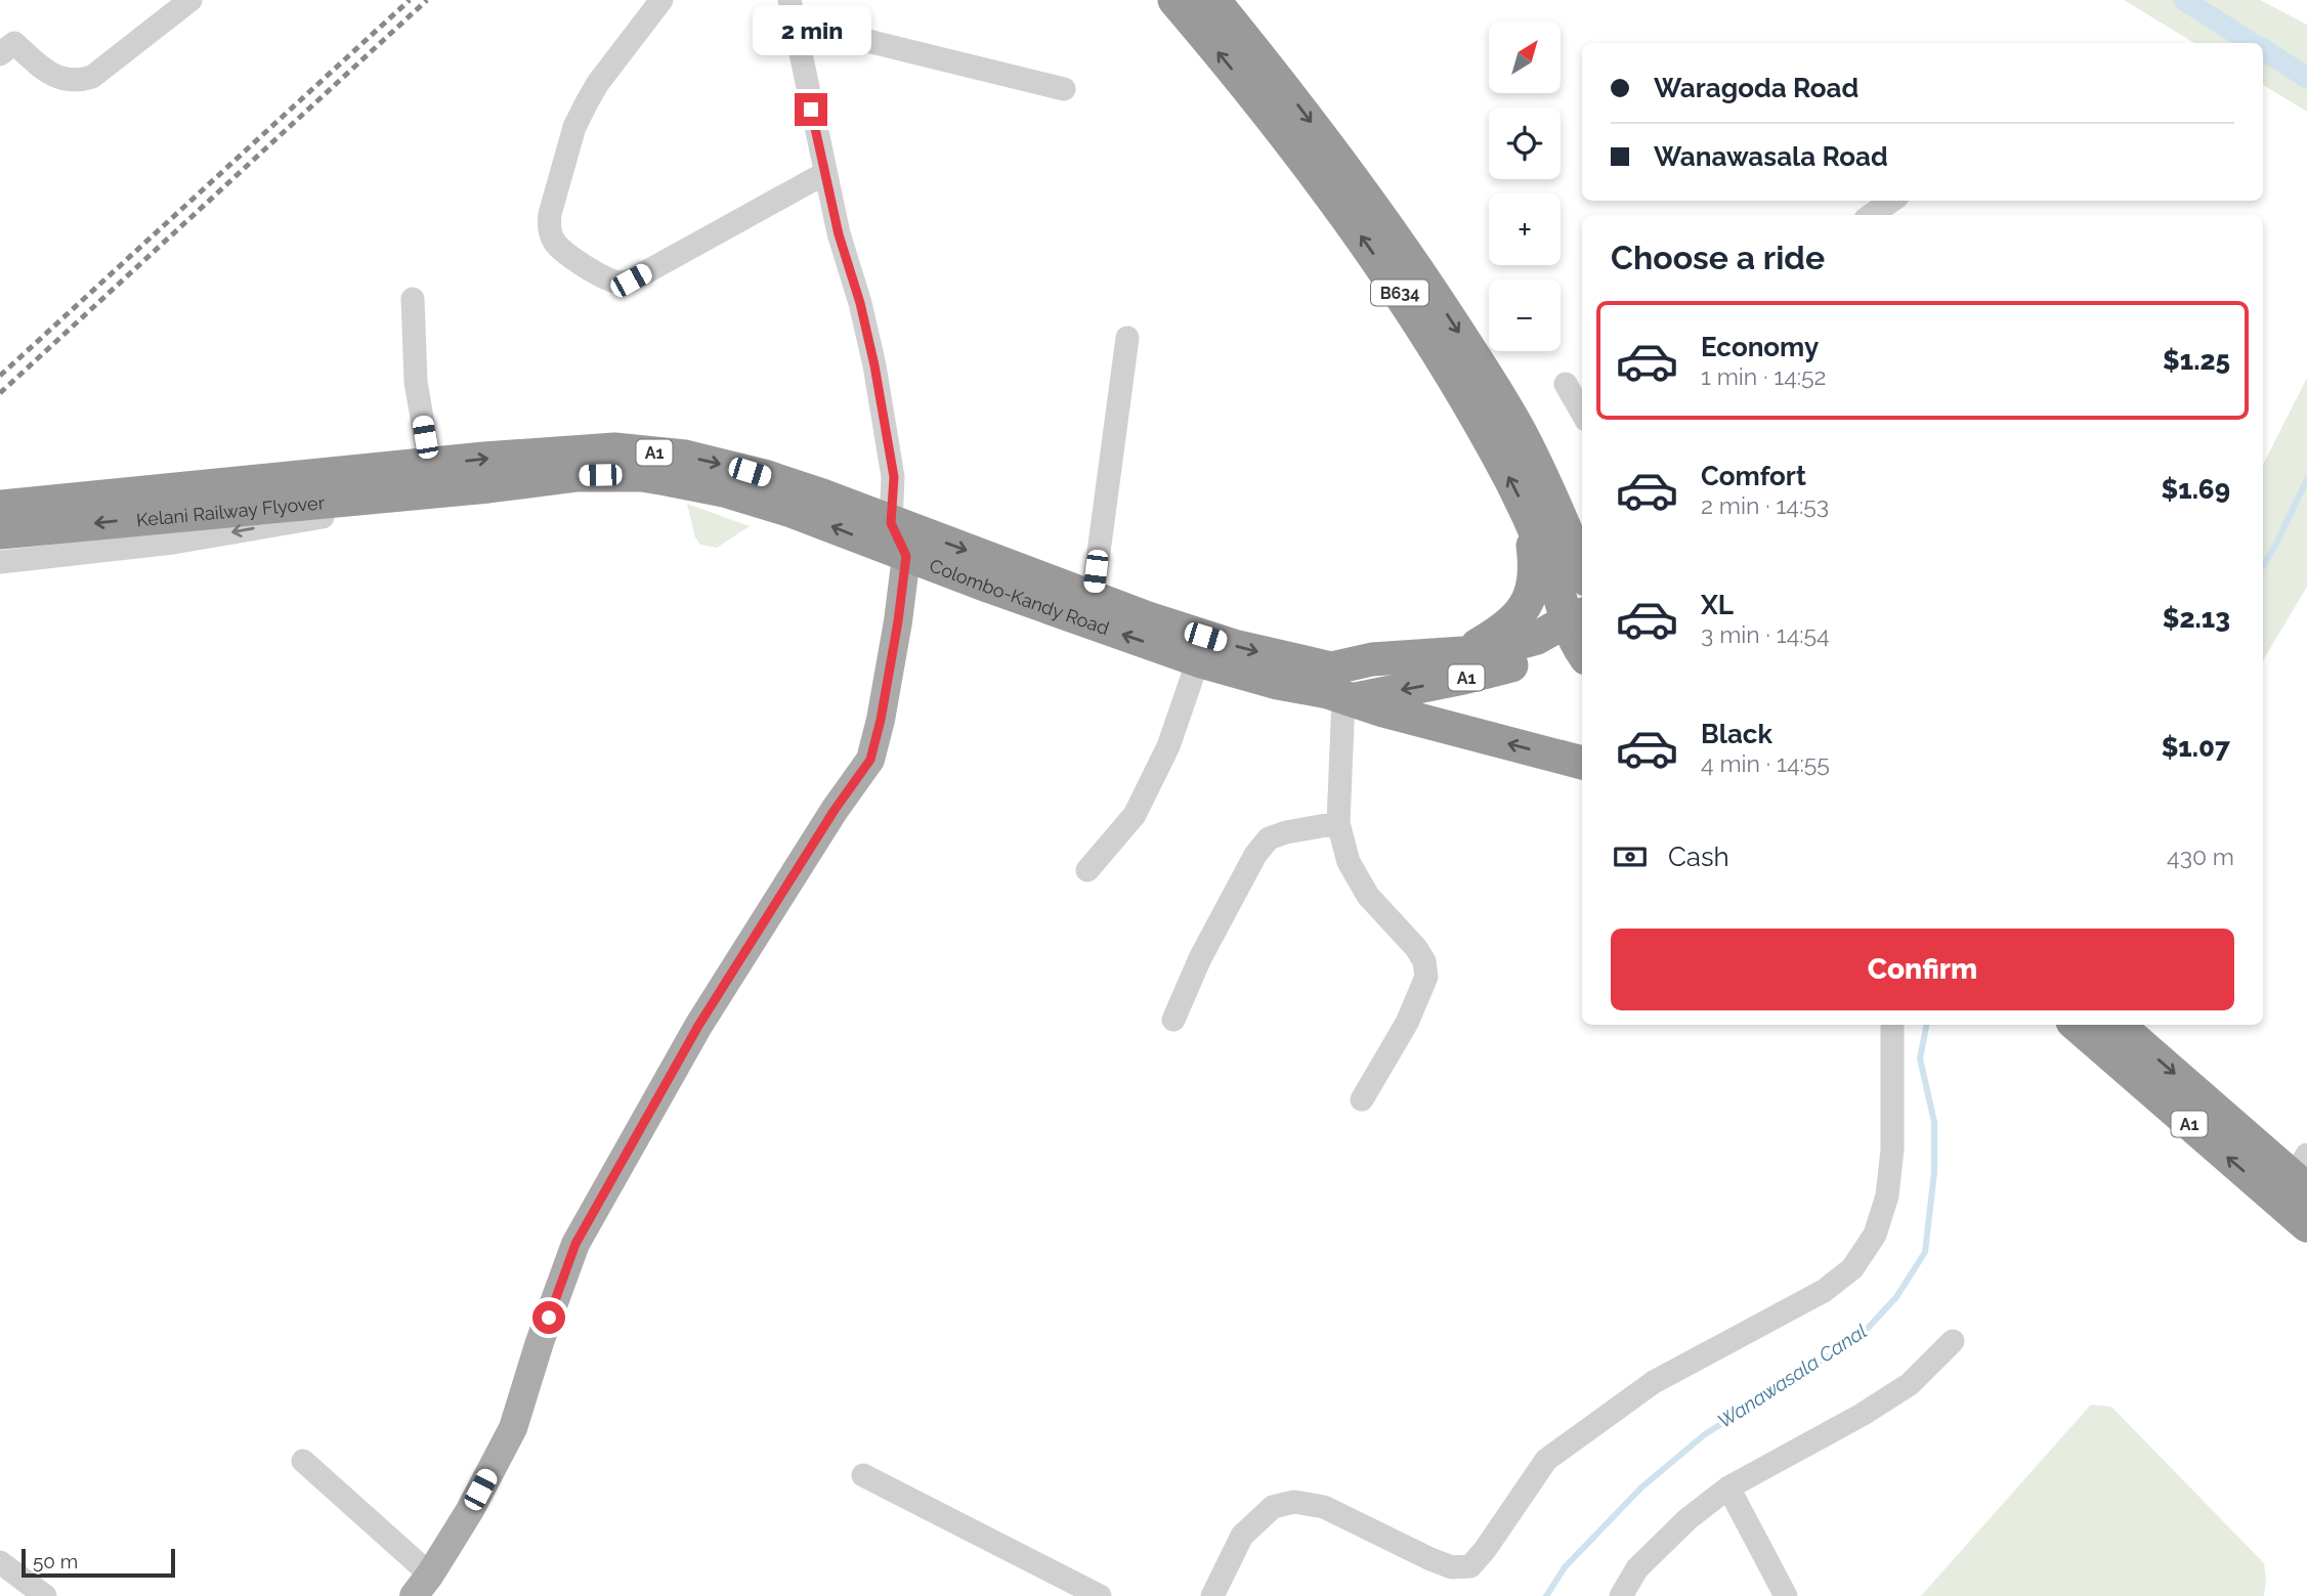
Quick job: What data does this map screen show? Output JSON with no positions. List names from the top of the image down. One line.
{"streets":{"highway":["B634","A1","Kelani Railway Flyover","Colombo-Kandy Road"]},"crossings":[["B634","A1"],["B634","Colombo-Kandy Road"],["A1","Colombo-Kandy Road"],["Kelani Railway Flyover","Colombo-Kandy Road"]],"water":["Wanawasala Canal"],"scale_bar":"50 m","north":"top right","page":{"bubble":"2 min","map_buttons":["+","−"],"banner":["Waragoda Road","Wanawasala Road"],"heading":"Choose a ride","list":[{"name":"Economy","note":"1 min · 14:52","value":"$1.25"},{"name":"Comfort","note":"2 min · 14:53","value":"$1.69"},{"name":"XL","note":"3 min · 14:54","value":"$2.13"},{"name":"Black","note":"4 min · 14:55","value":"$1.07"}],"pay":["Cash","430 m"],"buttons":"Confirm","scale":"50 m"}}
